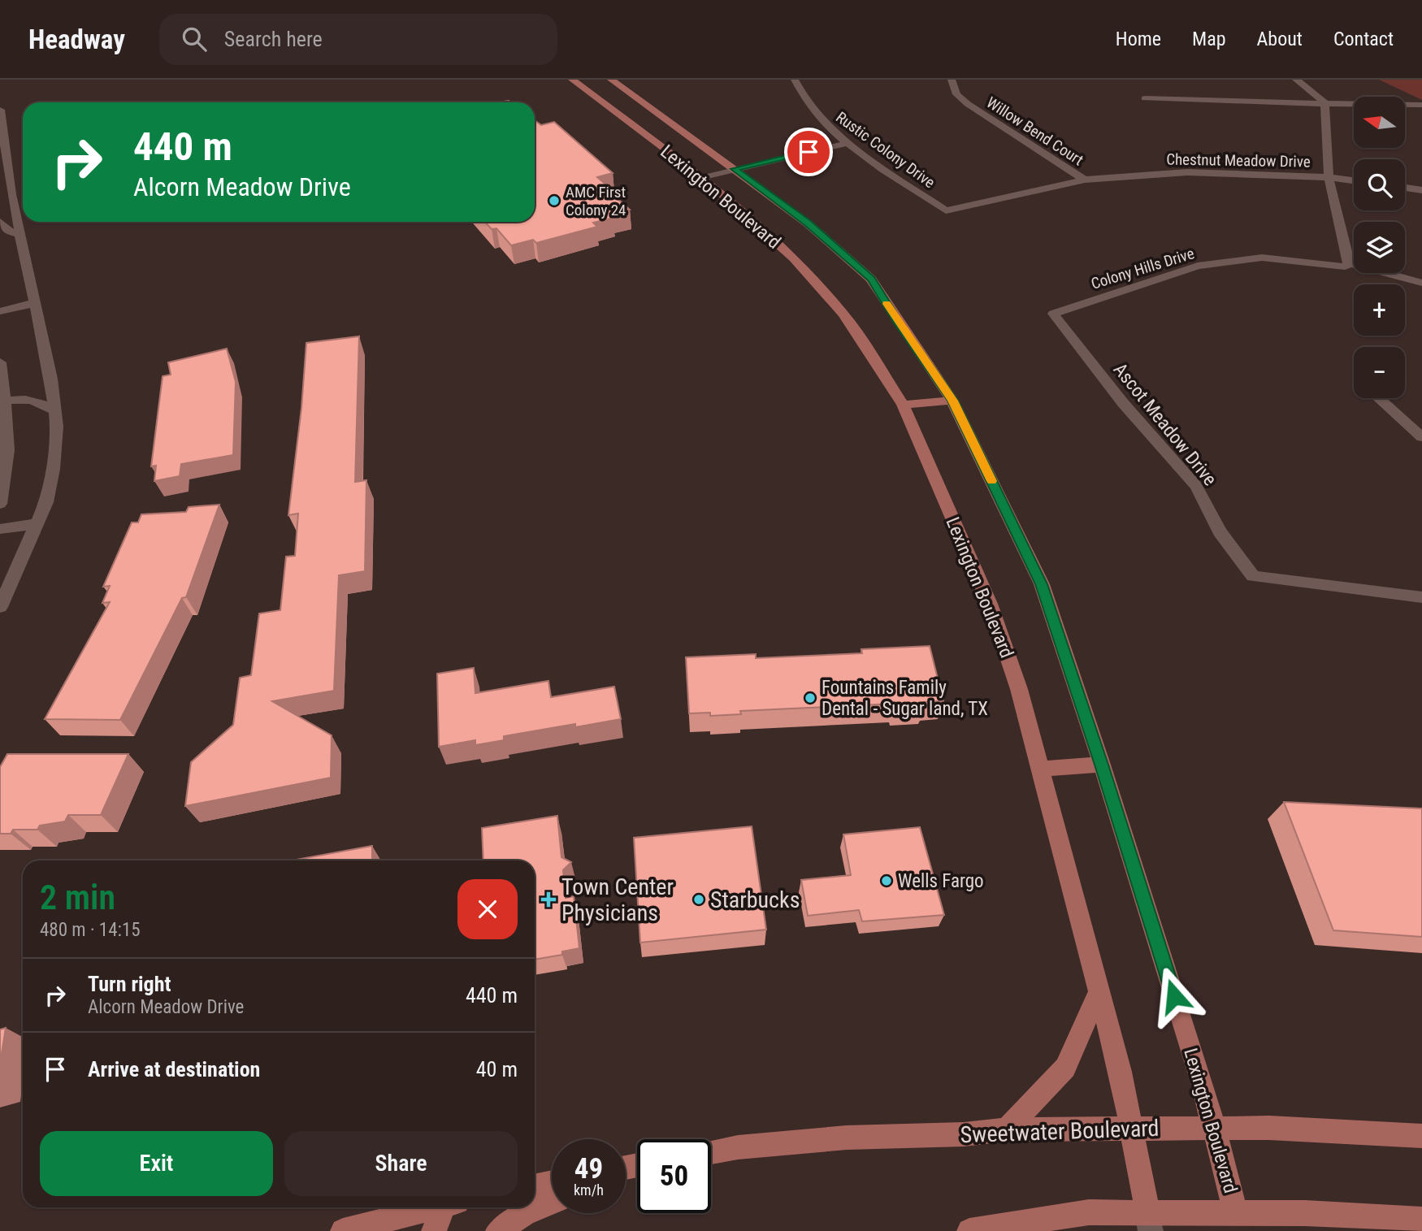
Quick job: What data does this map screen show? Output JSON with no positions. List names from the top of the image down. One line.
{"streets":{"main road":["Lexington Boulevard","Sweetwater Boulevard"],"street":["Willow Bend Court","Rustic Colony Drive","Chestnut Meadow Drive","Colony Hills Drive","Ascot Meadow Drive"]},"crossings":[["Willow Bend Court","Chestnut Meadow Drive"],["Rustic Colony Drive","Chestnut Meadow Drive"],["Lexington Boulevard","Sweetwater Boulevard"],["Colony Hills Drive","Ascot Meadow Drive"]],"places":{"other":["AMC First Colony 24","Fountains Family Dental - Sugar land, TX","Wells Fargo","Starbucks"],"health":["Town Center Physicians"]},"north":"left","page":{"header":"Headway","search":"Search here","nav":["Home","Map","About","Contact"],"map_buttons":["+","−"],"turn":["440 m","Alcorn Meadow Drive"],"heading":["2 min","480 m · 14:15"],"list":[{"name":"Turn right","note":"Alcorn Meadow Drive","value":"440 m"},{"name":"Arrive at destination","value":"40 m"}],"buttons":["Exit","Share"],"speed":"49 km/h","limit":"50"}}
